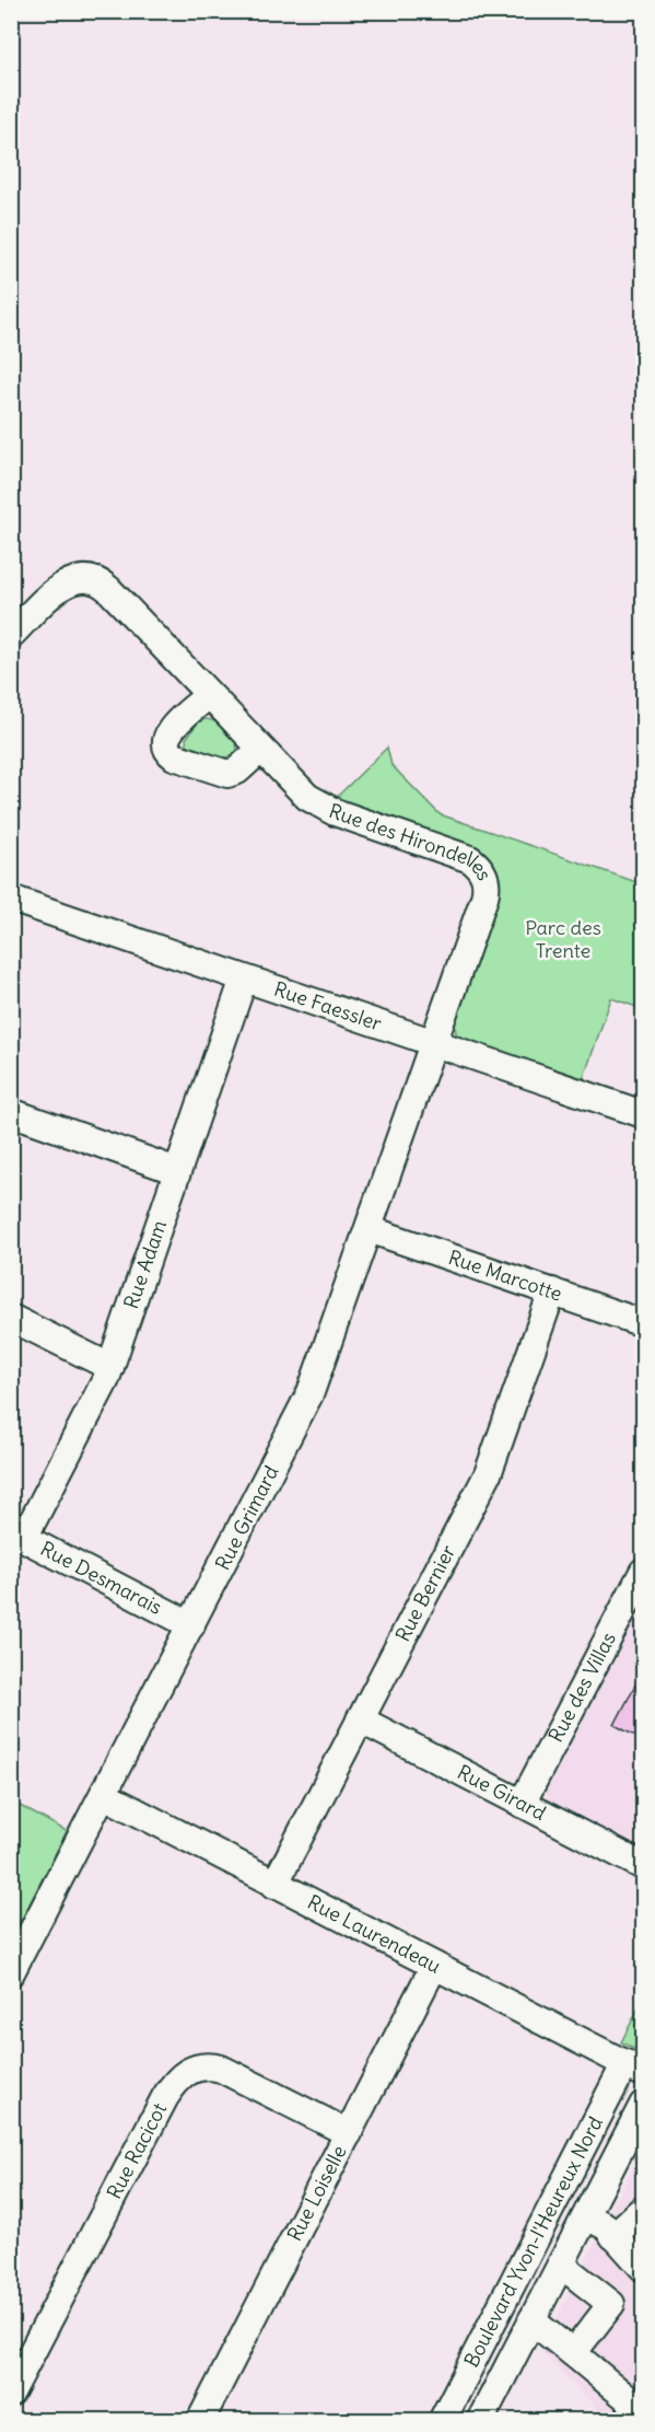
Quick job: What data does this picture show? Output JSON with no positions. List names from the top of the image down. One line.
{"streets":{"street":["Rue des Hirondelles","Rue Faessler","Rue Adam","Rue Marcotte","Rue Grimard","Rue Desmarais","Rue Bernier","Rue des Villas","Rue Girard","Rue Laurendeau","Rue Racicot","Rue Loiselle","Boulevard Yvon-l'Heureux Nord"]},"crossings":[["Rue des Hirondelles","Rue Faessler"],["Rue des Hirondelles","Rue Grimard"],["Rue Faessler","Rue Adam"],["Rue Faessler","Rue Grimard"],["Rue Adam","Rue Desmarais"],["Rue Marcotte","Rue Grimard"],["Rue Marcotte","Rue Bernier"],["Rue Grimard","Rue Desmarais"],["Rue Grimard","Rue Laurendeau"],["Rue Bernier","Rue Girard"],["Rue Bernier","Rue Laurendeau"],["Rue des Villas","Rue Girard"],["Rue Laurendeau","Rue Loiselle"],["Rue Laurendeau","Boulevard Yvon-l'Heureux Nord"],["Rue Racicot","Rue Loiselle"]],"parks":["Parc des Trente"]}
